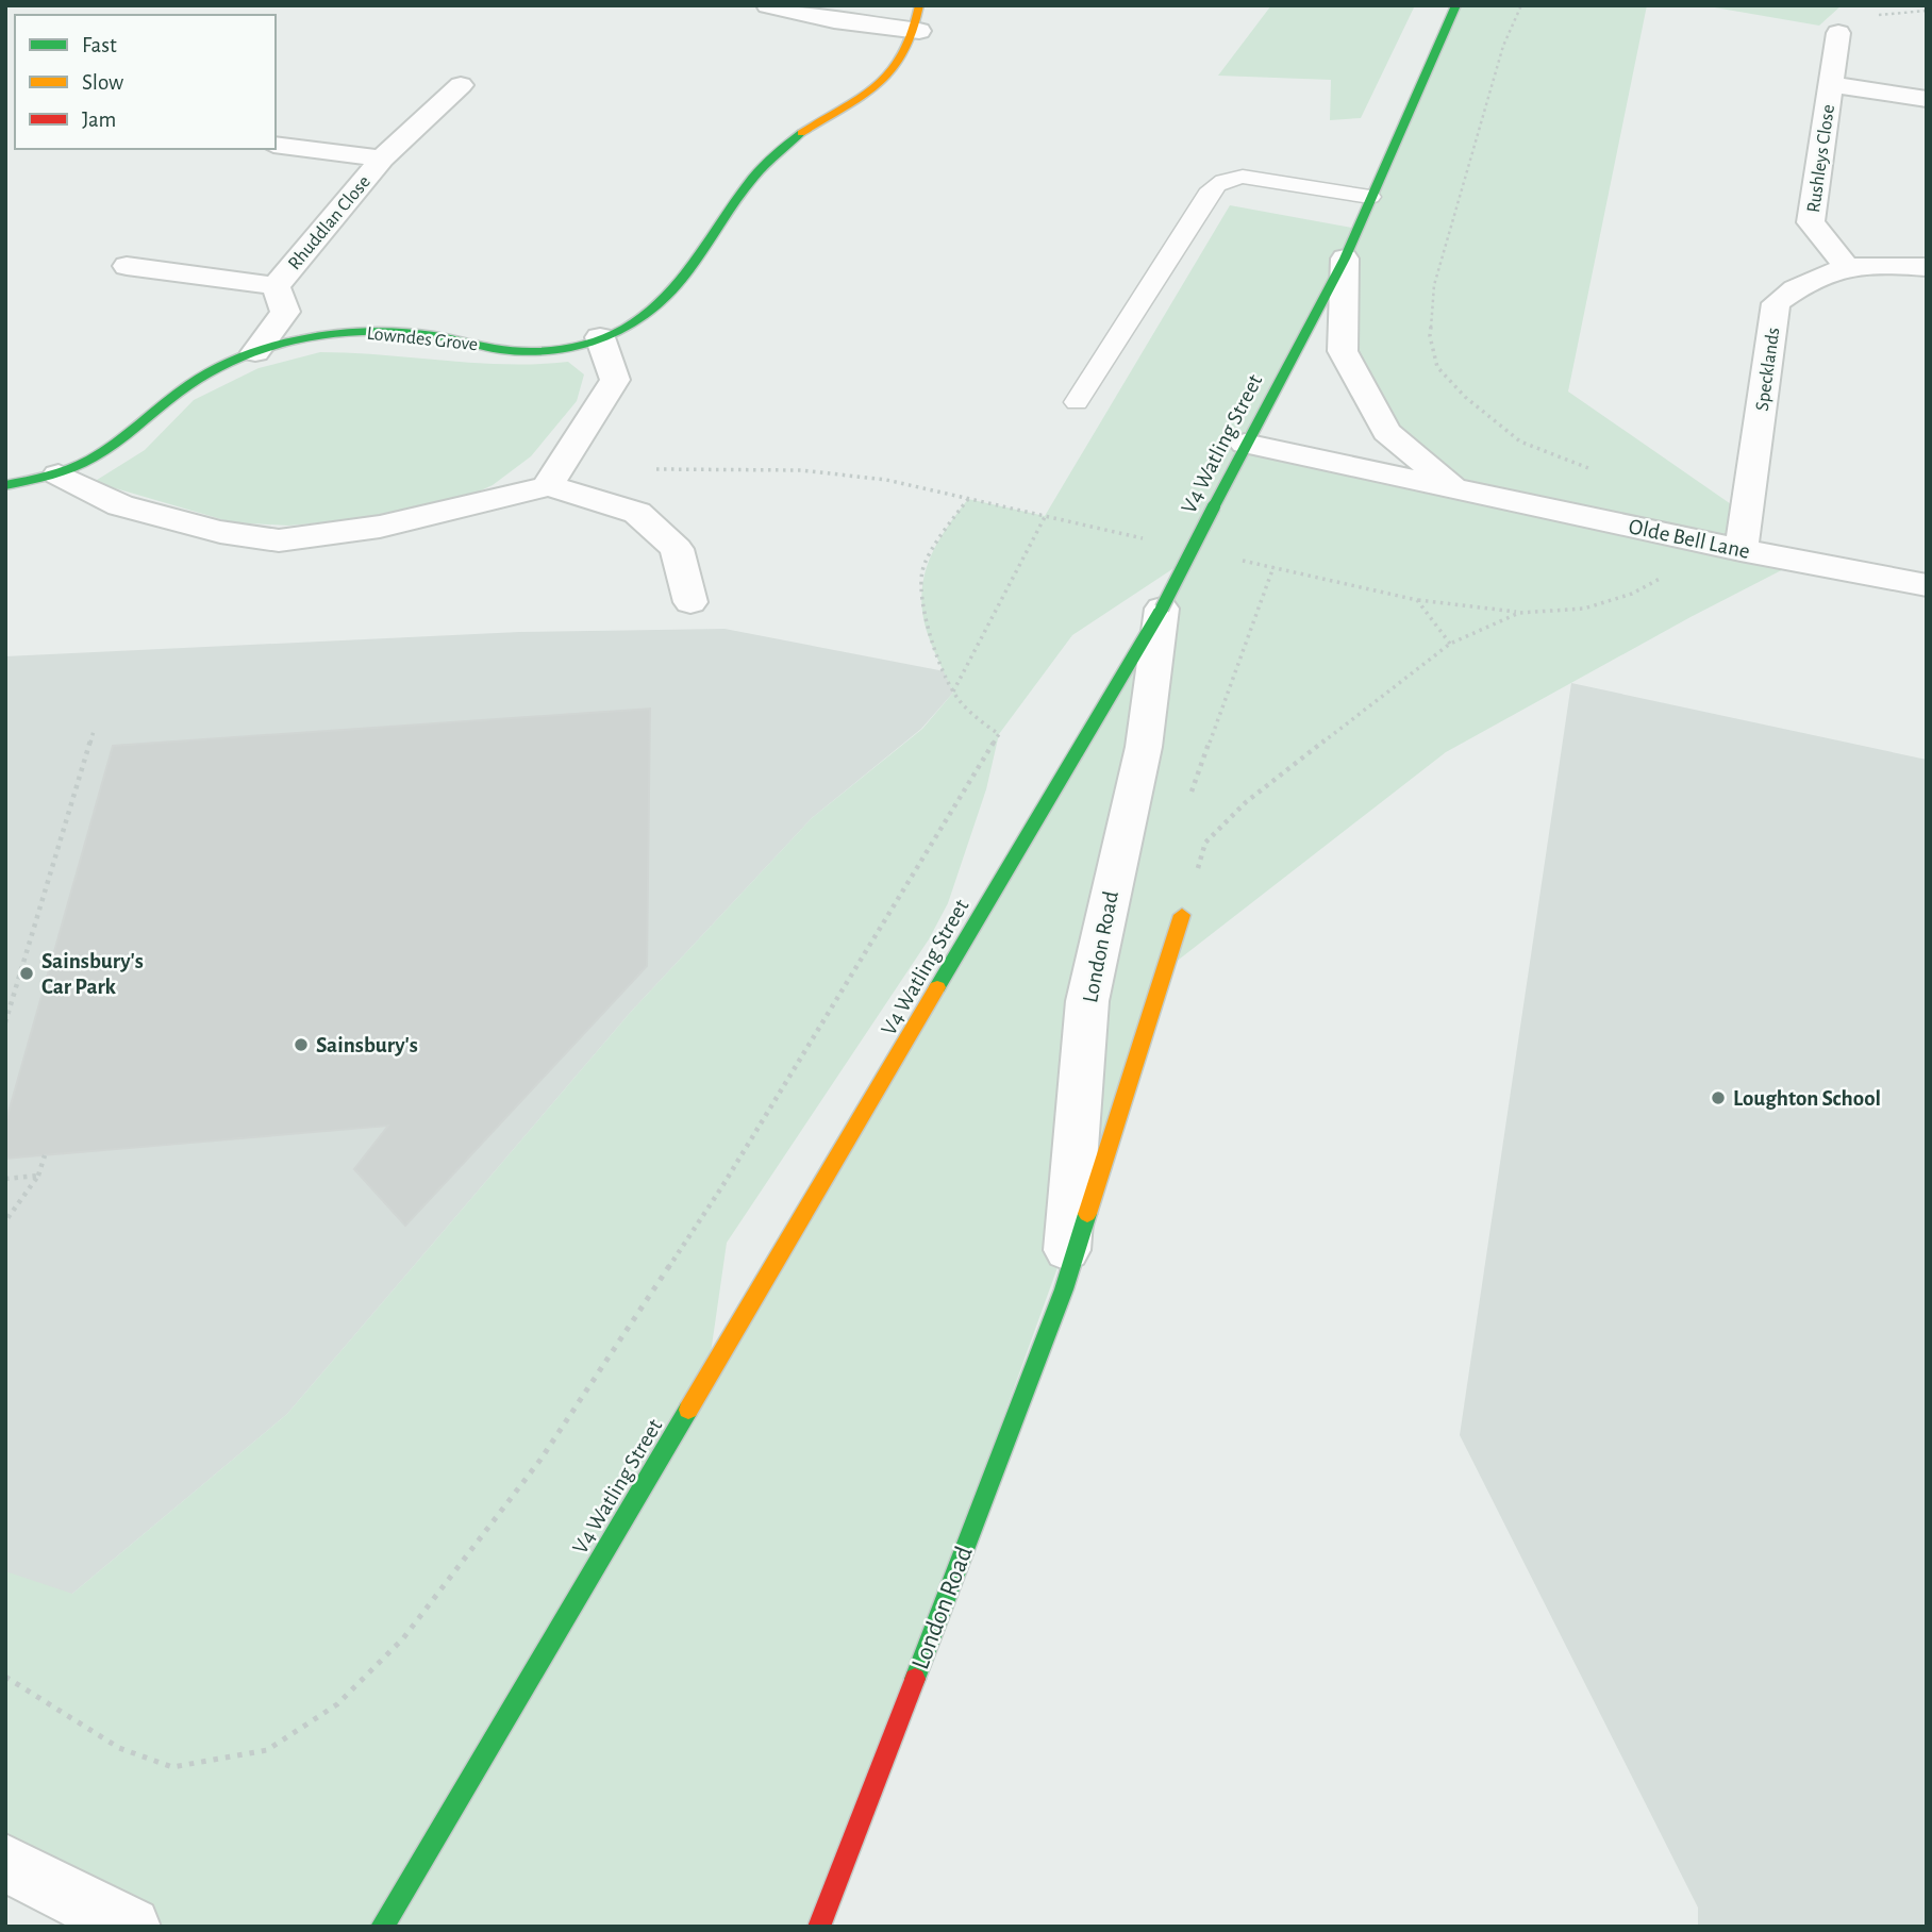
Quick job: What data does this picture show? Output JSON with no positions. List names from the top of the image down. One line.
{"streets":{"street":["Rushleys Close","Rhuddlan Close","Lowndes Grove","Specklands","V4 Watling Street","Olde Bell Lane","London Road"]},"crossings":[["Rushleys Close","Specklands"],["Rhuddlan Close","Lowndes Grove"],["Specklands","Olde Bell Lane"],["V4 Watling Street","Olde Bell Lane"],["V4 Watling Street","London Road"]],"places":["Sainsbury's Car Park","Sainsbury's","Loughton School"],"legend":["Fast","Slow","Jam"]}
